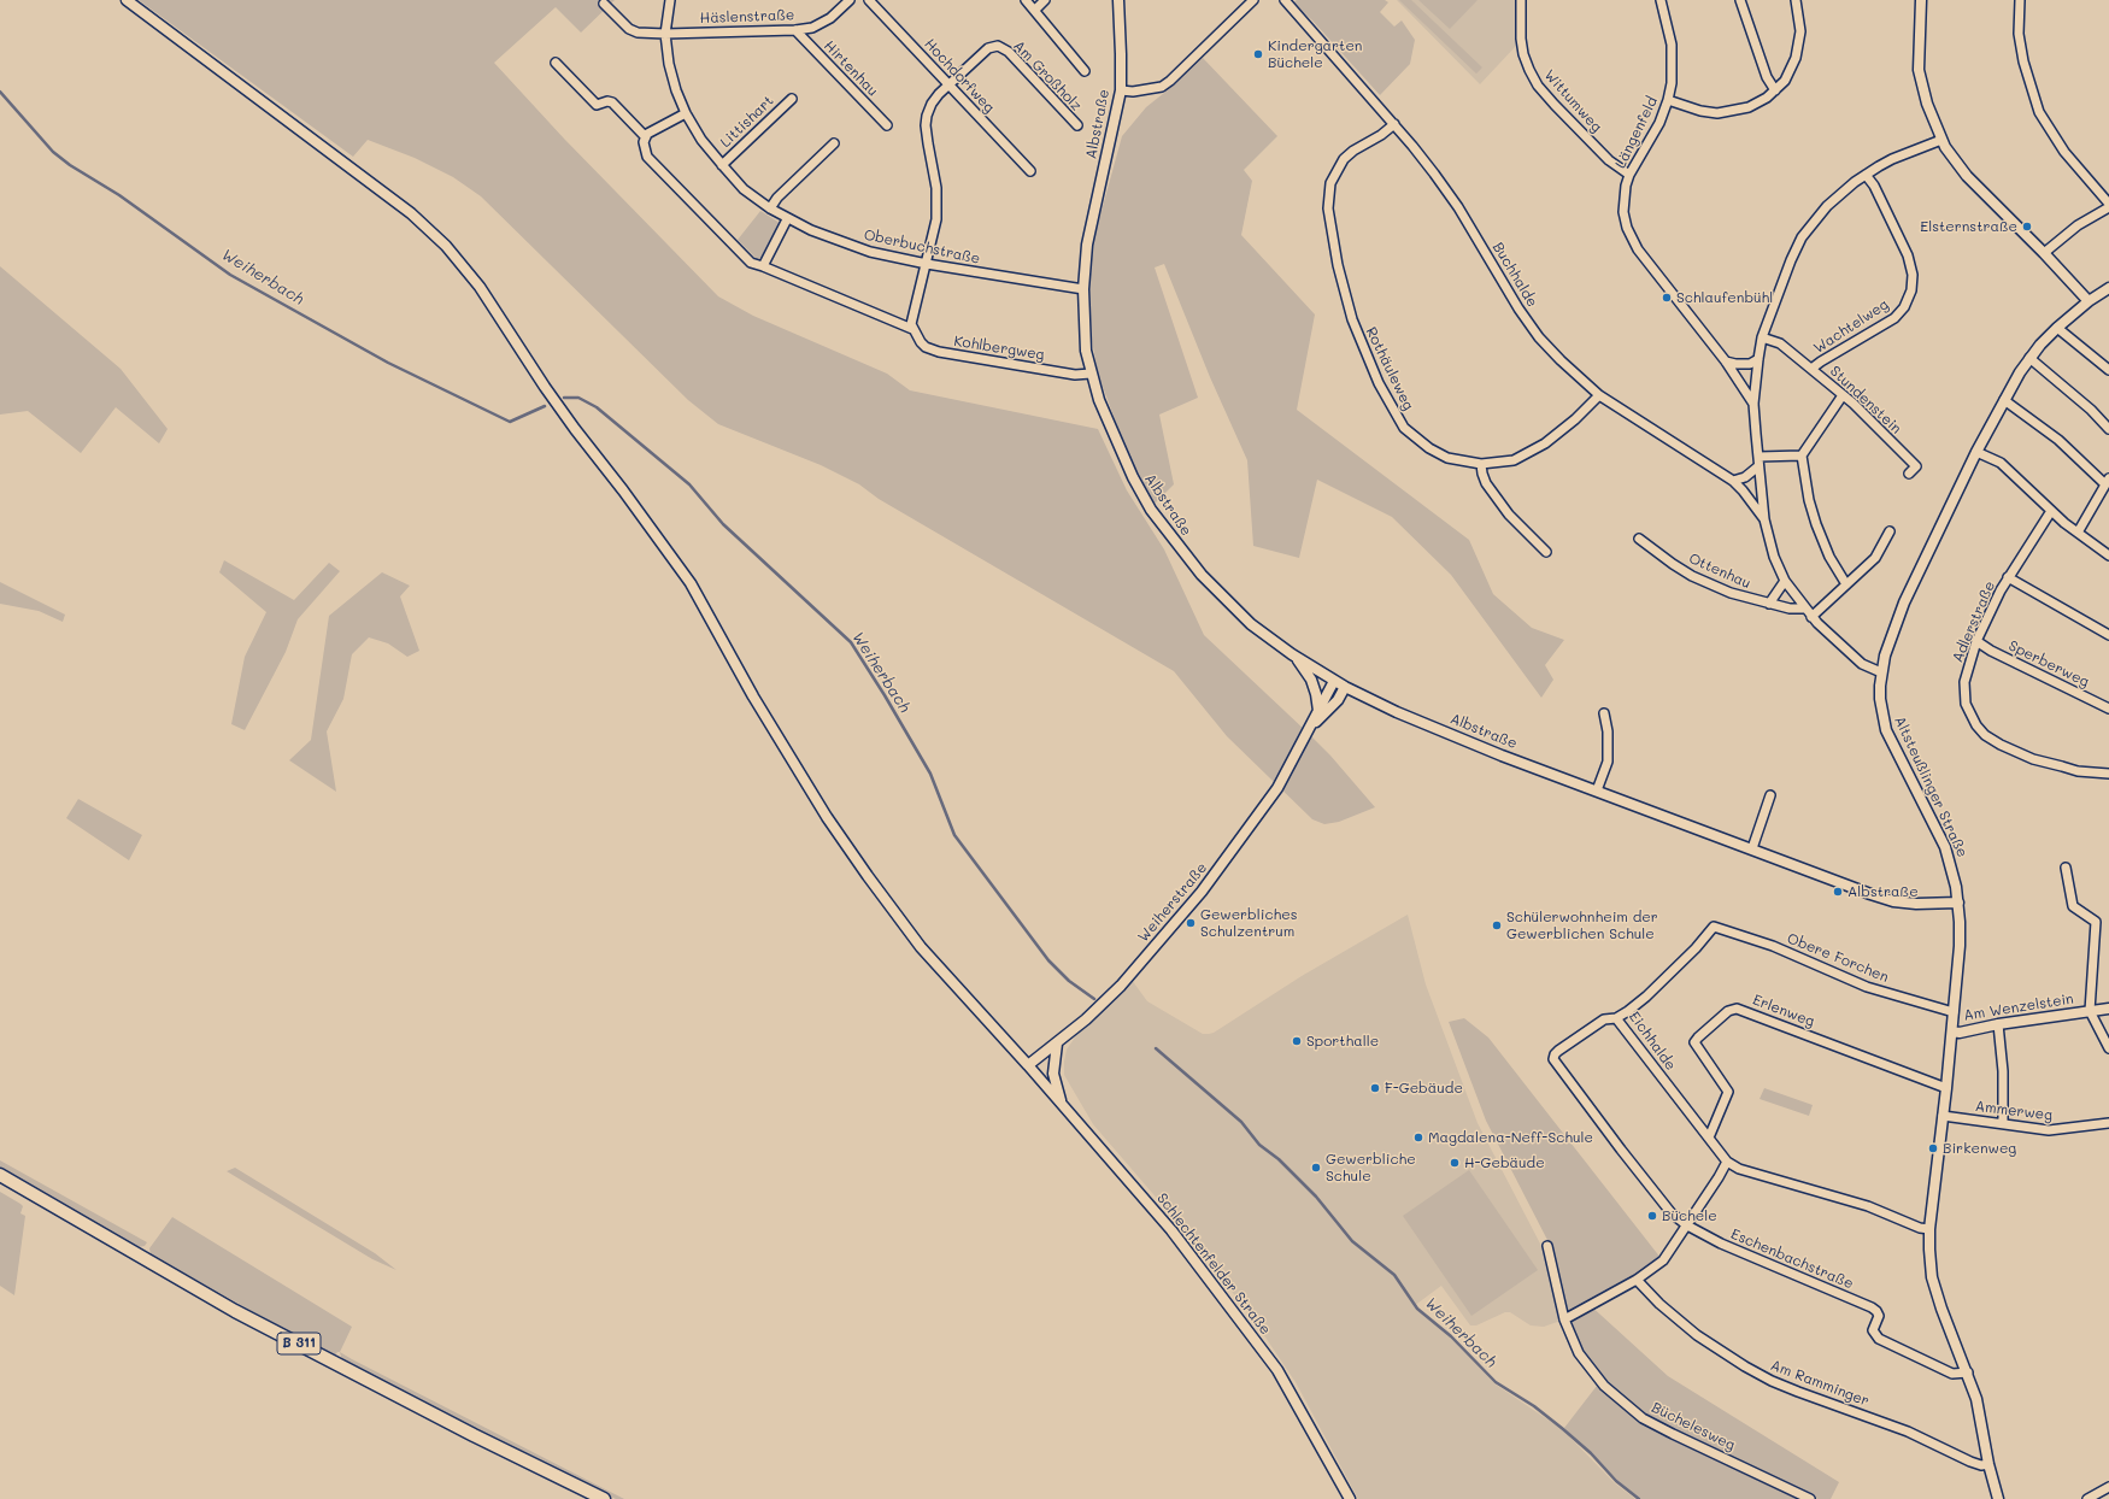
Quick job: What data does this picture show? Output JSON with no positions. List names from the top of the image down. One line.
{"streets":{"main road":["B 311"],"street":["Häslenstraße","Hirtenhau","Hochdorfweg","Am Großholz","Wittumweg","Littishart","Albstraße","Längenfeld","Oberbuchstraße","Buchhalde","Wachtelweg","Kohlbergweg","Rothäuleweg","Stundenstein","Ottenhau","Adlerstraße","Sperberweg","Altsteußlinger Straße","Weiherstraße","Obere Forchen","Am Wenzelstein","Erlenweg","Eichhalde","Ammerweg","Eschenbachstraße","Schlechtenfelder Straße","Am Ramminger","Büchelesweg"]},"crossings":[["Häslenstraße","Hirtenhau"],["Häslenstraße","Oberbuchstraße"],["Hochdorfweg","Am Großholz"],["Wittumweg","Längenfeld"],["Littishart","Oberbuchstraße"],["Albstraße","Oberbuchstraße"],["Albstraße","Kohlbergweg"],["Albstraße","Altsteußlinger Straße"],["Albstraße","Weiherstraße"],["Buchhalde","Rothäuleweg"],["Wachtelweg","Stundenstein"],["Adlerstraße","Sperberweg"],["Altsteußlinger Straße","Obere Forchen"],["Altsteußlinger Straße","Am Wenzelstein"],["Altsteußlinger Straße","Erlenweg"],["Altsteußlinger Straße","Ammerweg"],["Altsteußlinger Straße","Eschenbachstraße"],["Altsteußlinger Straße","Am Ramminger"],["Weiherstraße","Schlechtenfelder Straße"],["Obere Forchen","Eichhalde"],["Erlenweg","Eichhalde"],["Eichhalde","Eschenbachstraße"]],"water":["Weiherbach"],"places":["Kindergarten Büchele","Elsternstraße","Schlaufenbühl","Albstraße","Gewerbliches Schulzentrum","Schülerwohnheim der Gewerblichen Schule","Sporthalle","F-Gebäude","Magdalena-Neff-Schule","Birkenweg","H-Gebäude","Gewerbliche Schule","Büchele"]}
